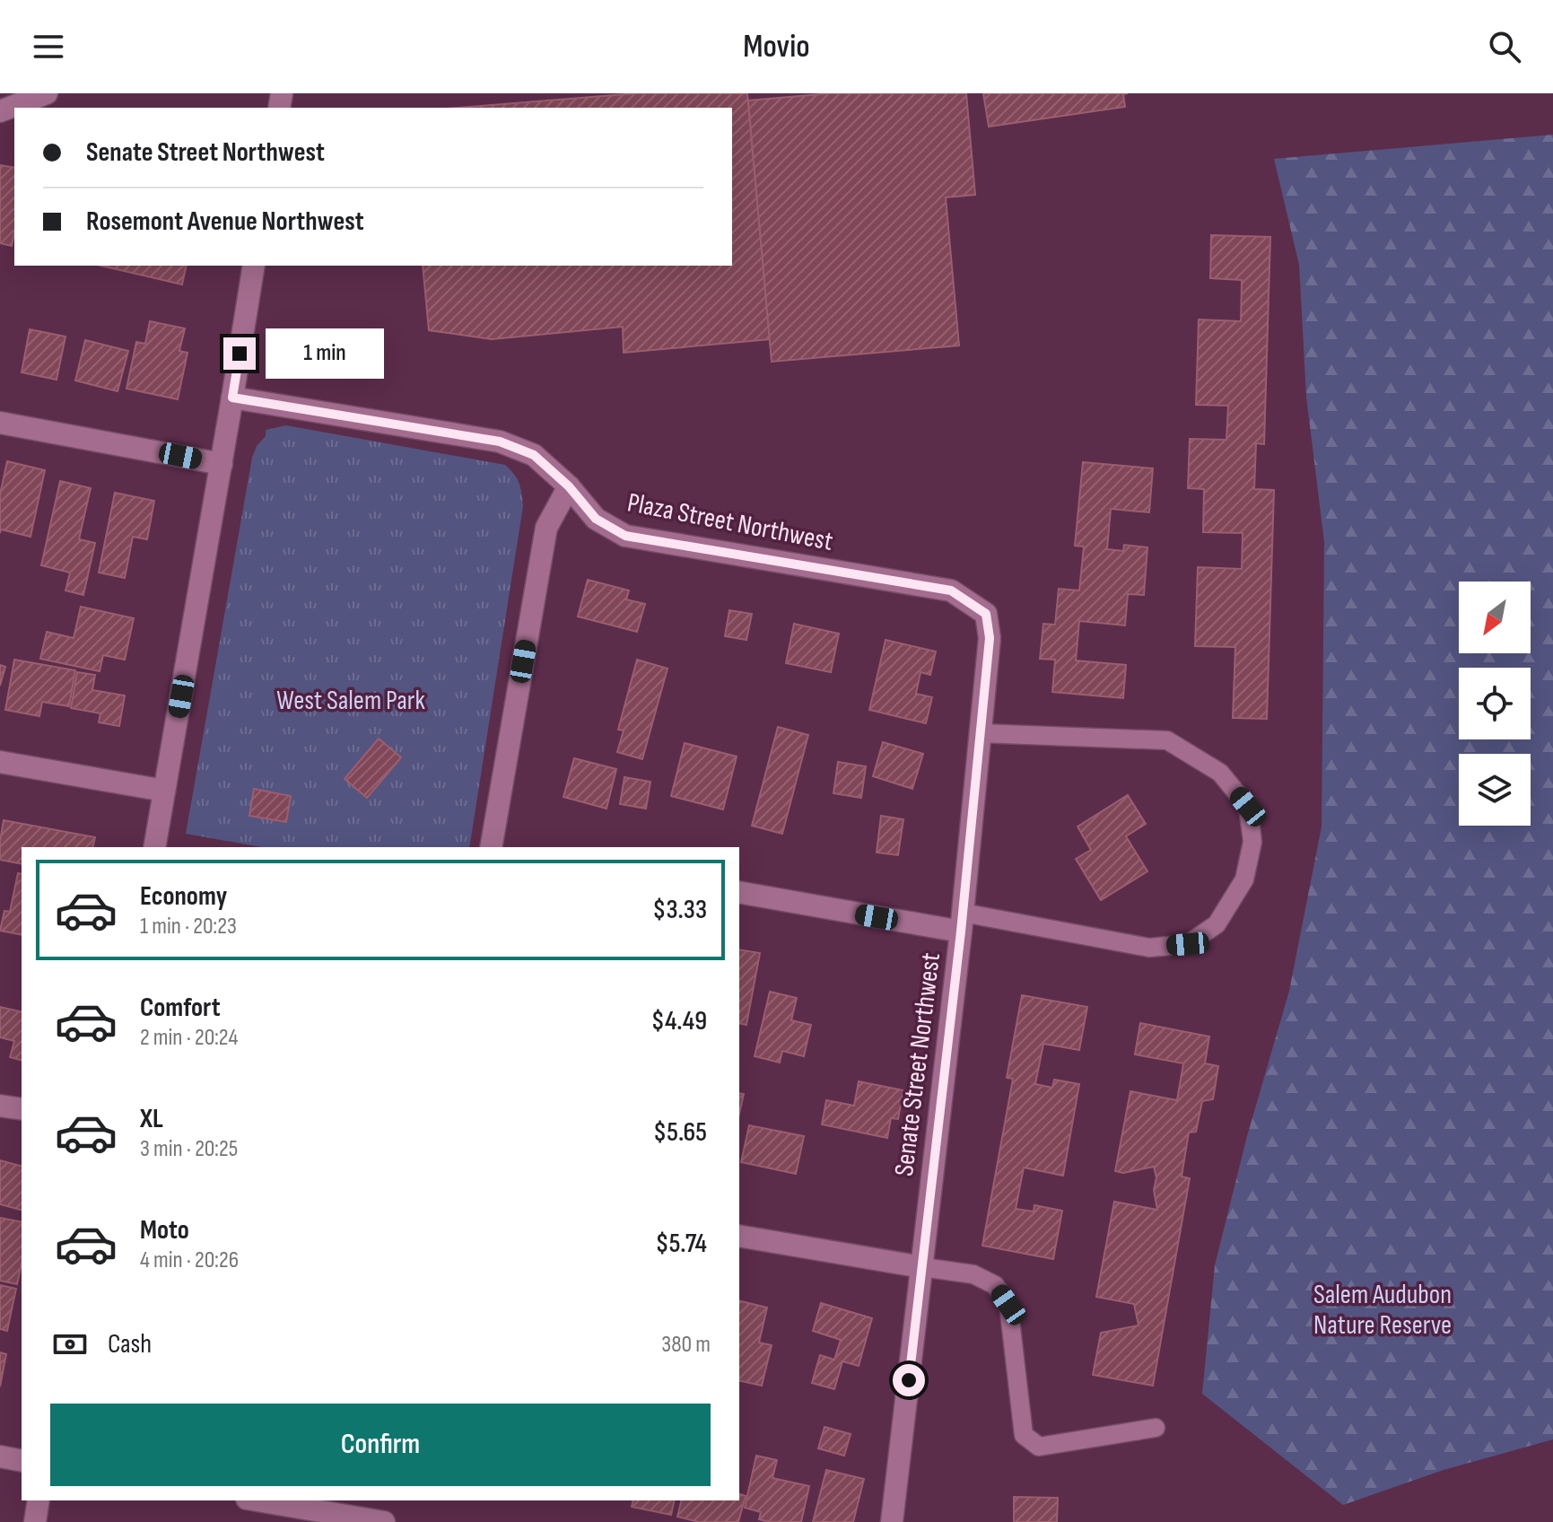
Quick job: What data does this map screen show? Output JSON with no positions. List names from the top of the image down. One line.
{"streets":{"street":["Plaza Street Northwest","Senate Street Northwest"]},"crossings":[["Plaza Street Northwest","Senate Street Northwest"]],"parks":["West Salem Park","Salem Audubon Nature Reserve"],"north":"bottom left","page":{"header":"Movio","banner":["Senate Street Northwest","Rosemont Avenue Northwest"],"bubble":"1 min","list":[{"name":"Economy","note":"1 min · 20:23","value":"$3.33"},{"name":"Comfort","note":"2 min · 20:24","value":"$4.49"},{"name":"XL","note":"3 min · 20:25","value":"$5.65"},{"name":"Moto","note":"4 min · 20:26","value":"$5.74"}],"pay":["Cash","380 m"],"buttons":"Confirm"}}
